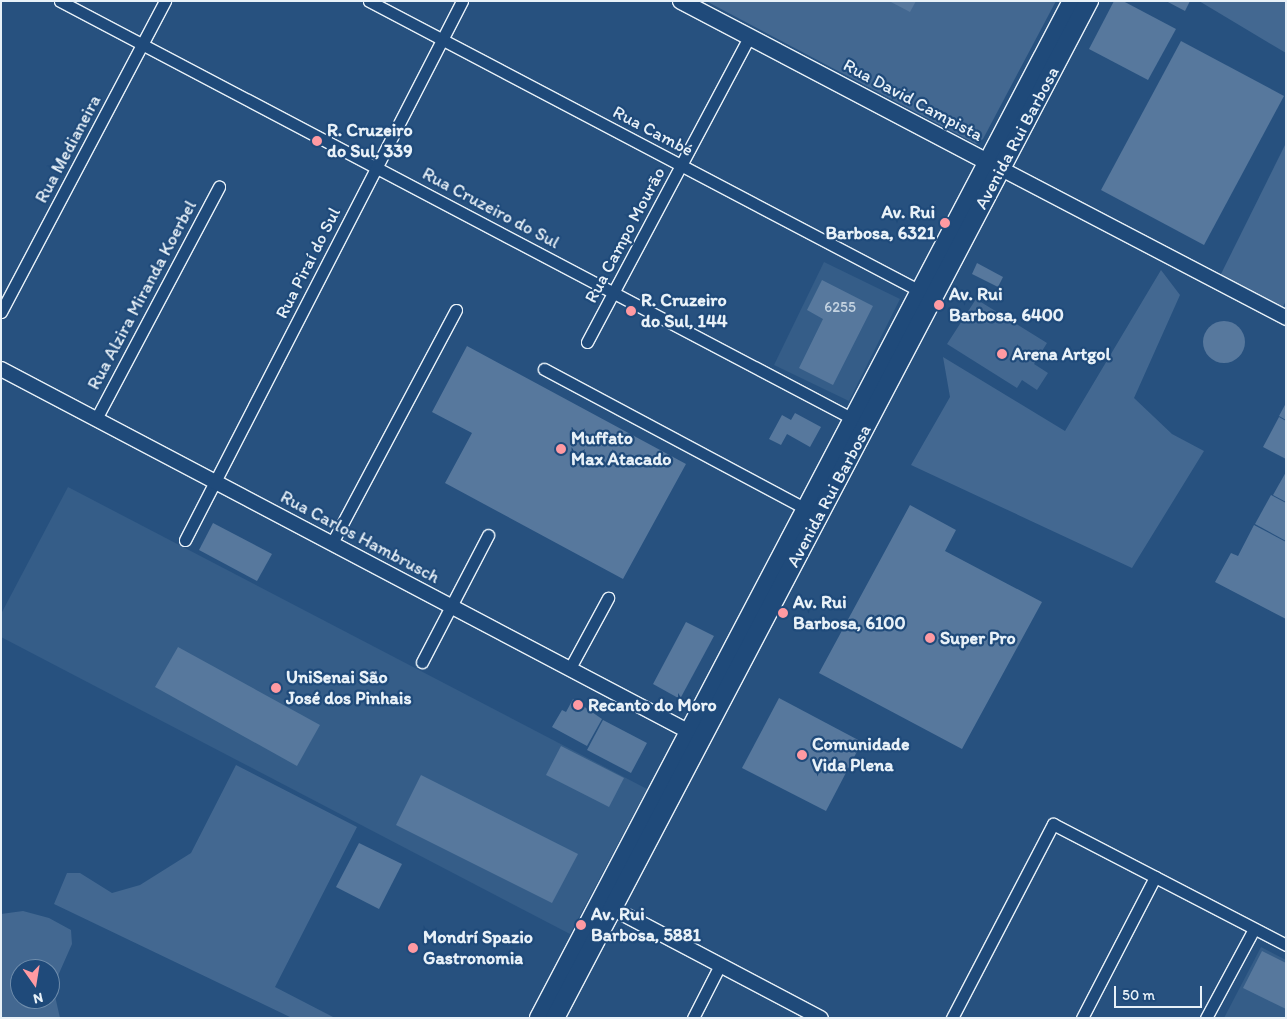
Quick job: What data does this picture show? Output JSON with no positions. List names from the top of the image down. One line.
{"streets":{"main road":["Rua David Campista","Avenida Rui Barbosa"],"street":["Rua Cambé","Rua Medianeira","Rua Cruzeiro do Sul","Rua Campo Mourão","Rua Piraí do Sul","Rua Alzira Miranda Koerbel","Rua Carlos Hambrusch"]},"crossings":[["Rua David Campista","Avenida Rui Barbosa"],["Rua David Campista","Rua Campo Mourão"],["Rua Cambé","Avenida Rui Barbosa"],["Rua Cambé","Rua Campo Mourão"],["Rua Cambé","Rua Piraí do Sul"],["Avenida Rui Barbosa","Rua Cruzeiro do Sul"],["Avenida Rui Barbosa","Rua Carlos Hambrusch"],["Rua Medianeira","Rua Cruzeiro do Sul"],["Rua Cruzeiro do Sul","Rua Campo Mourão"],["Rua Cruzeiro do Sul","Rua Piraí do Sul"],["Rua Piraí do Sul","Rua Carlos Hambrusch"],["Rua Alzira Miranda Koerbel","Rua Carlos Hambrusch"]],"places":["R. Cruzeiro do Sul, 339","Av. Rui Barbosa, 6321","Av. Rui Barbosa, 6400","R. Cruzeiro do Sul, 144","Arena Artgol","Muffato Max Atacado","Av. Rui Barbosa, 6100","Super Pro","UniSenai São José dos Pinhais","Recanto do Moro","Comunidade Vida Plena","Av. Rui Barbosa, 5881","Mondrí Spazio Gastronomia"],"house_numbers":["6255"],"scale_bar":"50 m","north":"bottom"}
